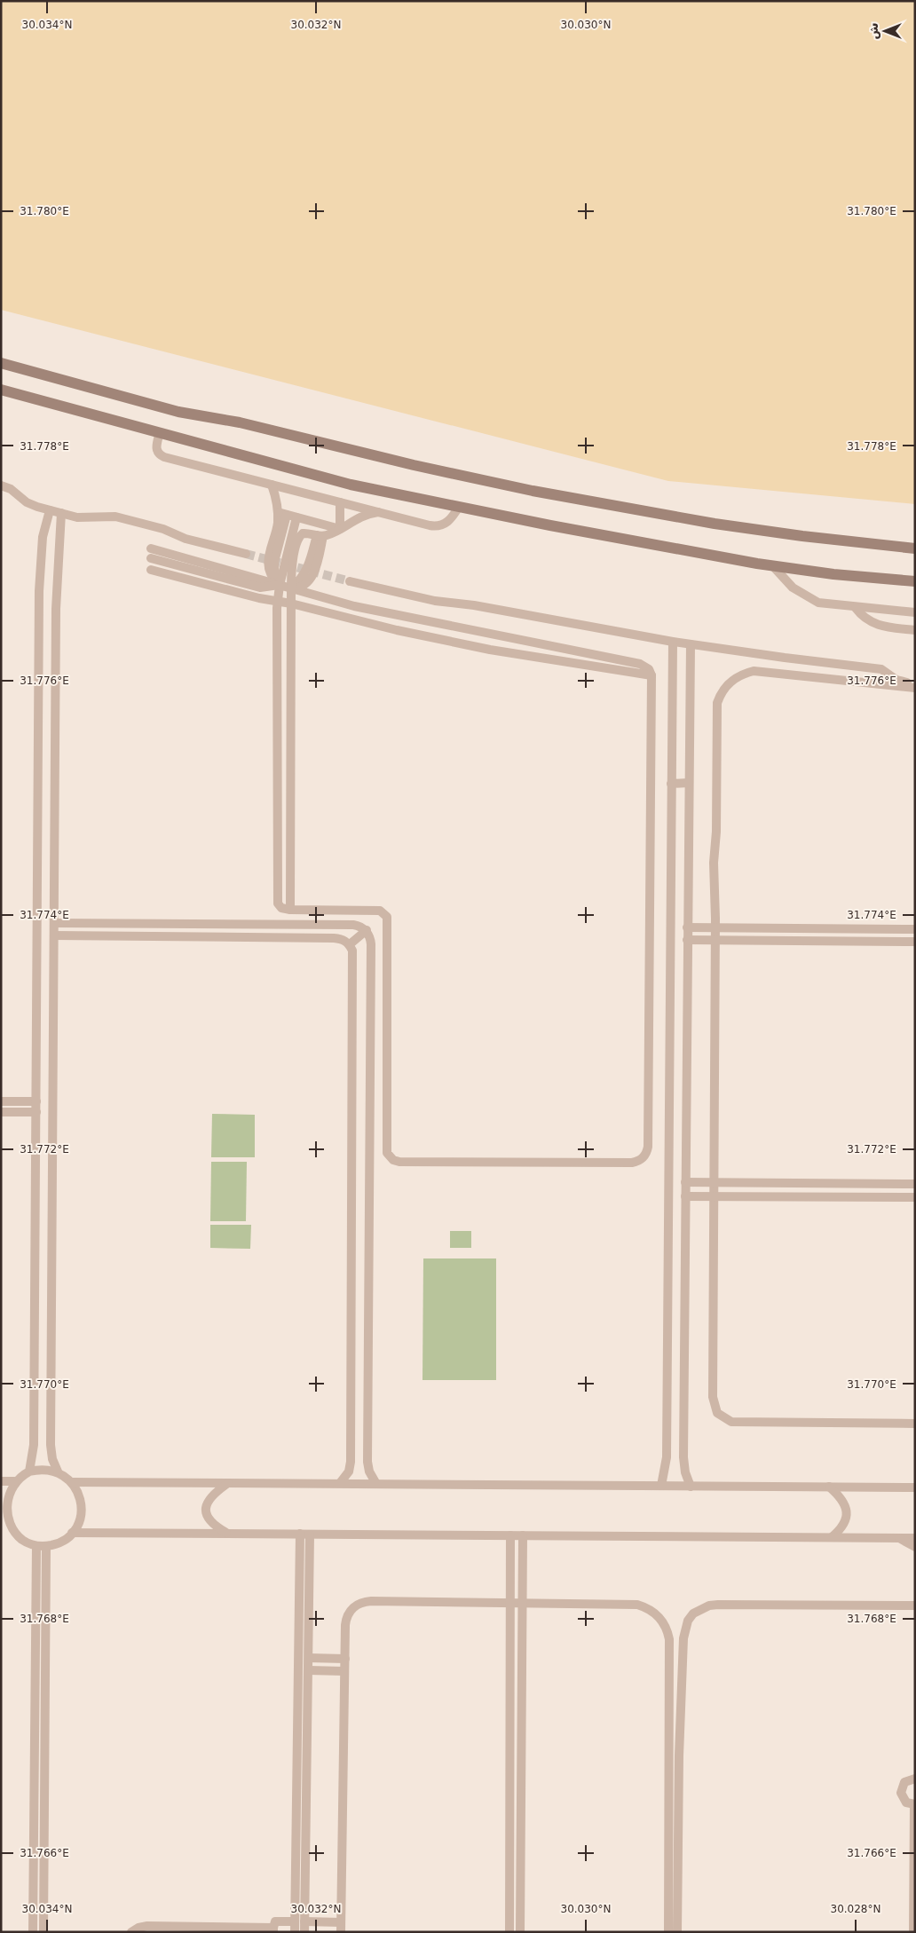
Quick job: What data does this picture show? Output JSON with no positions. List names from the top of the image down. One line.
{"north":"left","coordinates":["30.034°N","30.032°N","30.030°N","31.780°E","31.778°E","31.776°E","31.774°E","31.772°E","31.770°E","31.768°E","31.766°E","30.028°N"]}
